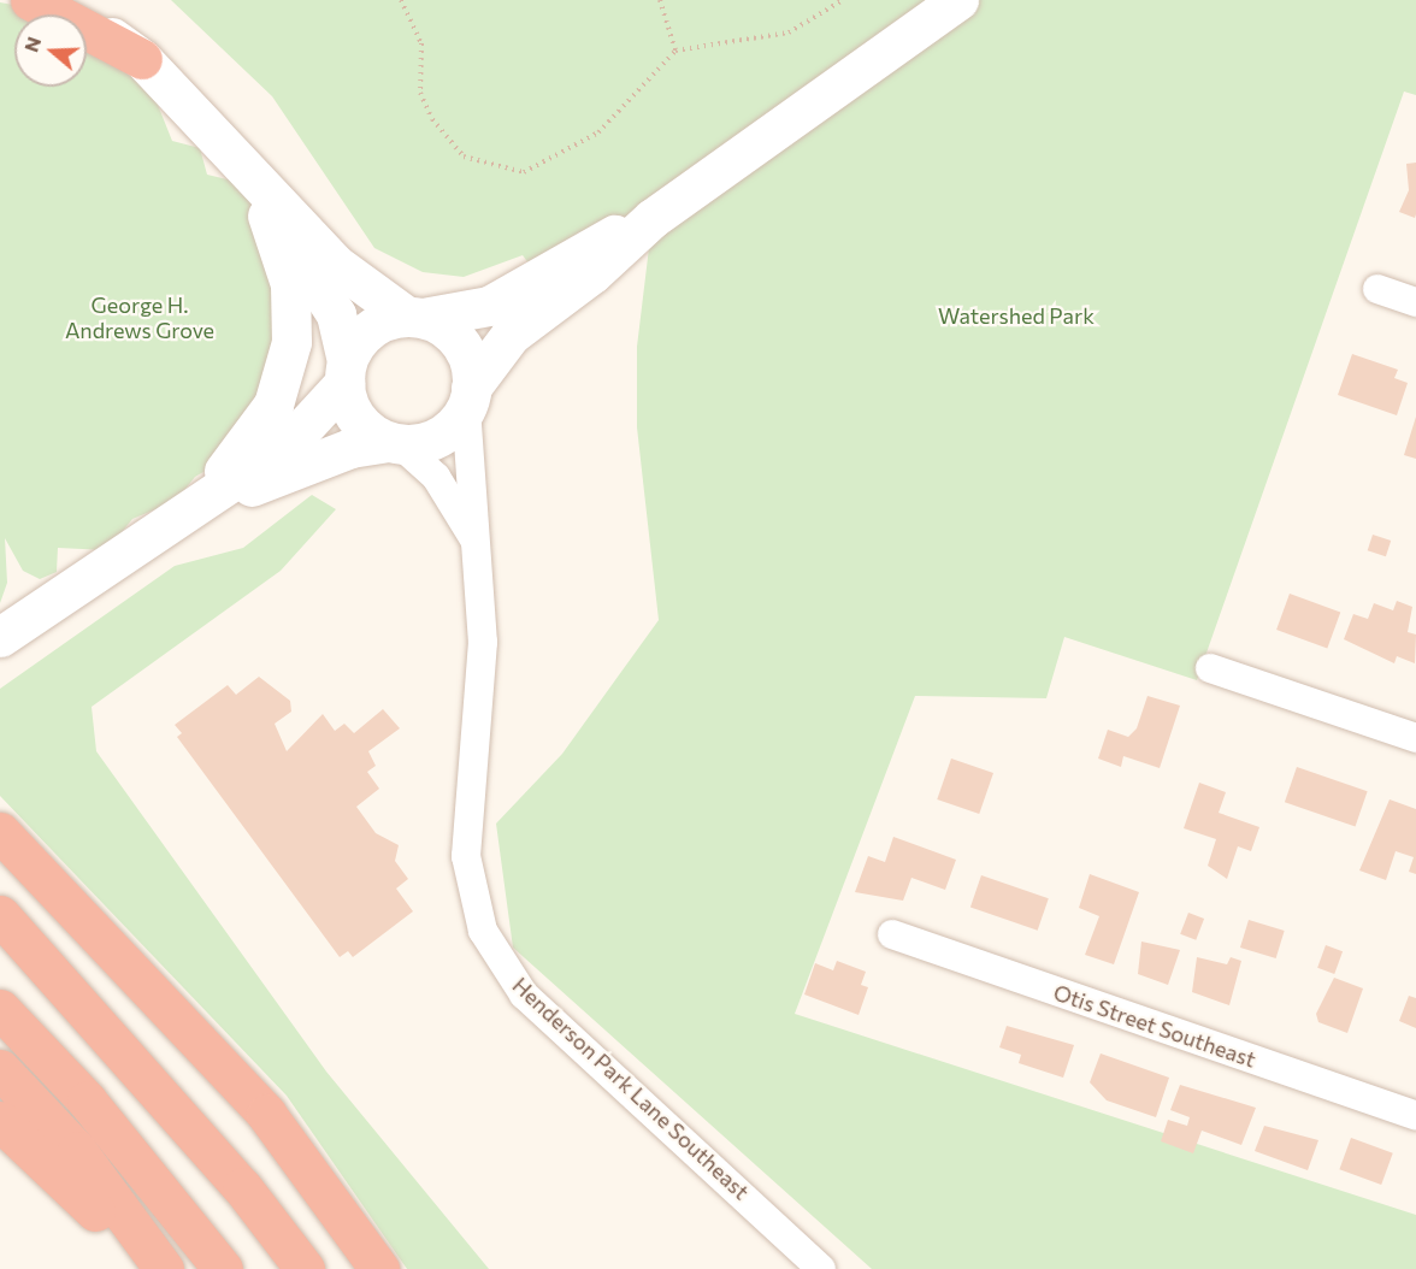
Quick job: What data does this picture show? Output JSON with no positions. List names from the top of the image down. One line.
{"streets":{"street":["Otis Street Southeast","Henderson Park Lane Southeast"]},"parks":["George H. Andrews Grove","Watershed Park"],"north":"left"}
